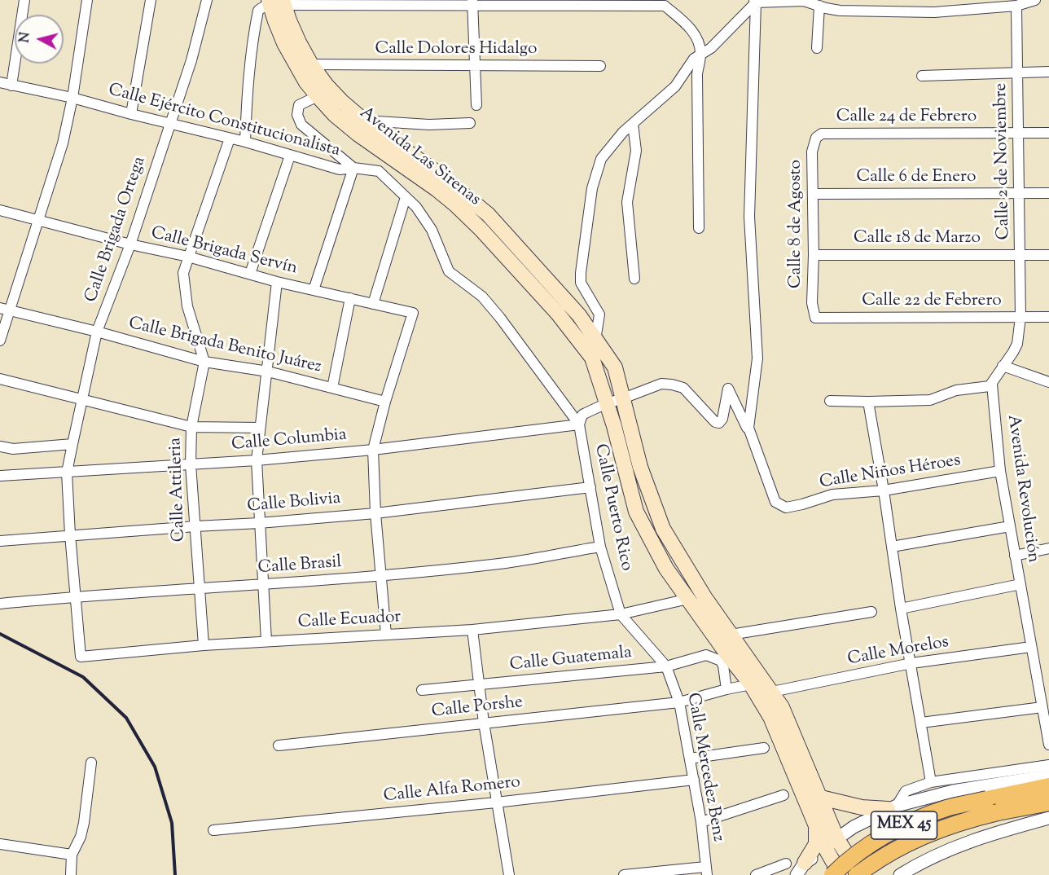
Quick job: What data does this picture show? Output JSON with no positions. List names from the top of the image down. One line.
{"streets":{"main road":["Avenida Las Sirenas","MEX 45"],"street":["Calle Dolores Hidalgo","Calle 24 de Febrero","Calle Ejército Constitucionalista","Calle 2 de Noviembre","Calle 6 de Enero","Calle 8 de Agosto","Calle Brigada Ortega","Calle 18 de Marzo","Calle Brigada Servín","Calle 22 de Febrero","Calle Brigada Benito Juárez","Calle Columbia","Calle Niños Héroes","Avenida Revolución","Calle Attileria","Calle Bolivia","Calle Puerto Rico","Calle Brasil","Calle Ecuador","Calle Morelos","Calle Guatemala","Calle Porshe","Calle Mercedez Benz","Calle Alfa Romero"]},"crossings":[["Calle Dolores Hidalgo","Avenida Las Sirenas"],["Calle 24 de Febrero","Calle 2 de Noviembre"],["Calle 24 de Febrero","Calle 8 de Agosto"],["Calle Ejército Constitucionalista","Calle Brigada Ortega"],["Calle Ejército Constitucionalista","Calle Columbia"],["Calle Ejército Constitucionalista","Calle Attileria"],["Calle Ejército Constitucionalista","Calle Puerto Rico"],["Avenida Las Sirenas","Calle Ecuador"],["Avenida Las Sirenas","Calle Morelos"],["Avenida Las Sirenas","Calle Guatemala"],["Avenida Las Sirenas","Calle Porshe"],["Calle 2 de Noviembre","Calle 6 de Enero"],["Calle 2 de Noviembre","Calle 18 de Marzo"],["Calle 2 de Noviembre","Calle 22 de Febrero"],["Calle 2 de Noviembre","Avenida Revolución"],["Calle 6 de Enero","Calle 8 de Agosto"],["Calle 8 de Agosto","Calle 18 de Marzo"],["Calle 8 de Agosto","Calle 22 de Febrero"],["Calle Brigada Ortega","Calle Brigada Servín"],["Calle Brigada Ortega","Calle Brigada Benito Juárez"],["Calle Brigada Ortega","Calle Columbia"],["Calle Brigada Ortega","Calle Bolivia"],["Calle Brigada Ortega","Calle Brasil"],["Calle Brigada Ortega","Calle Ecuador"],["Calle Brigada Servín","Calle Brigada Benito Juárez"],["Calle Brigada Servín","Calle Attileria"],["Calle Brigada Benito Juárez","Calle Attileria"],["Calle Columbia","Calle Attileria"],["Calle Columbia","Calle Puerto Rico"],["Calle Niños Héroes","Avenida Revolución"],["Avenida Revolución","Calle Morelos"],["Calle Attileria","Calle Bolivia"],["Calle Attileria","Calle Brasil"],["Calle Attileria","Calle Ecuador"],["Calle Bolivia","Calle Puerto Rico"],["Calle Puerto Rico","Calle Brasil"],["Calle Puerto Rico","Calle Ecuador"],["Calle Puerto Rico","Calle Guatemala"],["Calle Puerto Rico","Calle Mercedez Benz"],["Calle Guatemala","Calle Mercedez Benz"],["Calle Porshe","Calle Mercedez Benz"],["Calle Mercedez Benz","Calle Alfa Romero"]],"north":"left"}
